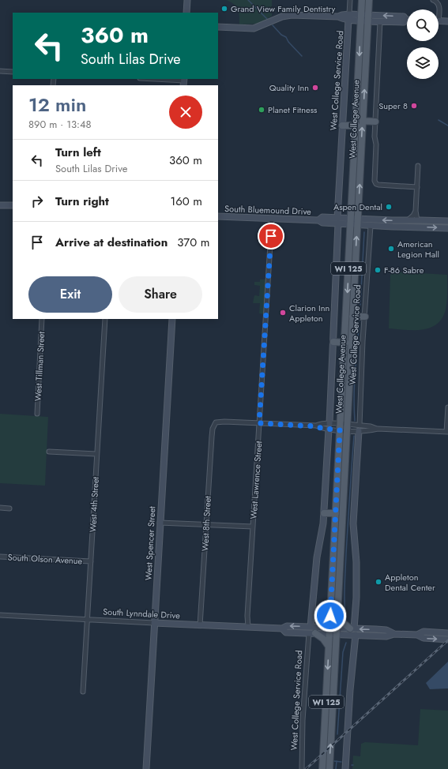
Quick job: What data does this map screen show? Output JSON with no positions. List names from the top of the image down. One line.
{"streets":{"main road":["West College Avenue","WI 125"],"street":["West College Service Road","South Bluemound Drive","West Tillman Street","West Lawrence Street","West 4th Street","West 8th Street","West Spencer Street","South Olson Avenue","South Lynndale Drive"]},"crossings":[["West College Service Road","South Bluemound Drive"],["West College Service Road","South Lynndale Drive"],["West College Avenue","South Bluemound Drive"],["West College Avenue","South Lynndale Drive"],["South Bluemound Drive","West Lawrence Street"],["West Lawrence Street","West 8th Street"],["West Lawrence Street","South Lynndale Drive"],["West 4th Street","South Olson Avenue"],["West 4th Street","South Lynndale Drive"],["West 8th Street","South Lynndale Drive"],["West Spencer Street","South Lynndale Drive"]],"places":["Grand View Family Dentistry","Quality Inn","Super 8","Planet Fitness","Aspen Dental","American Legion Hall","F-86 Sabre","Clarion Inn Appleton","Appleton Dental Center"],"page":{"turn":["360 m","South Lilas Drive"],"heading":["12 min","890 m · 13:48"],"list":[{"name":"Turn left","note":"South Lilas Drive","value":"360 m"},{"name":"Turn right","value":"160 m"},{"name":"Arrive at destination","value":"370 m"}],"buttons":["Exit","Share"]}}
